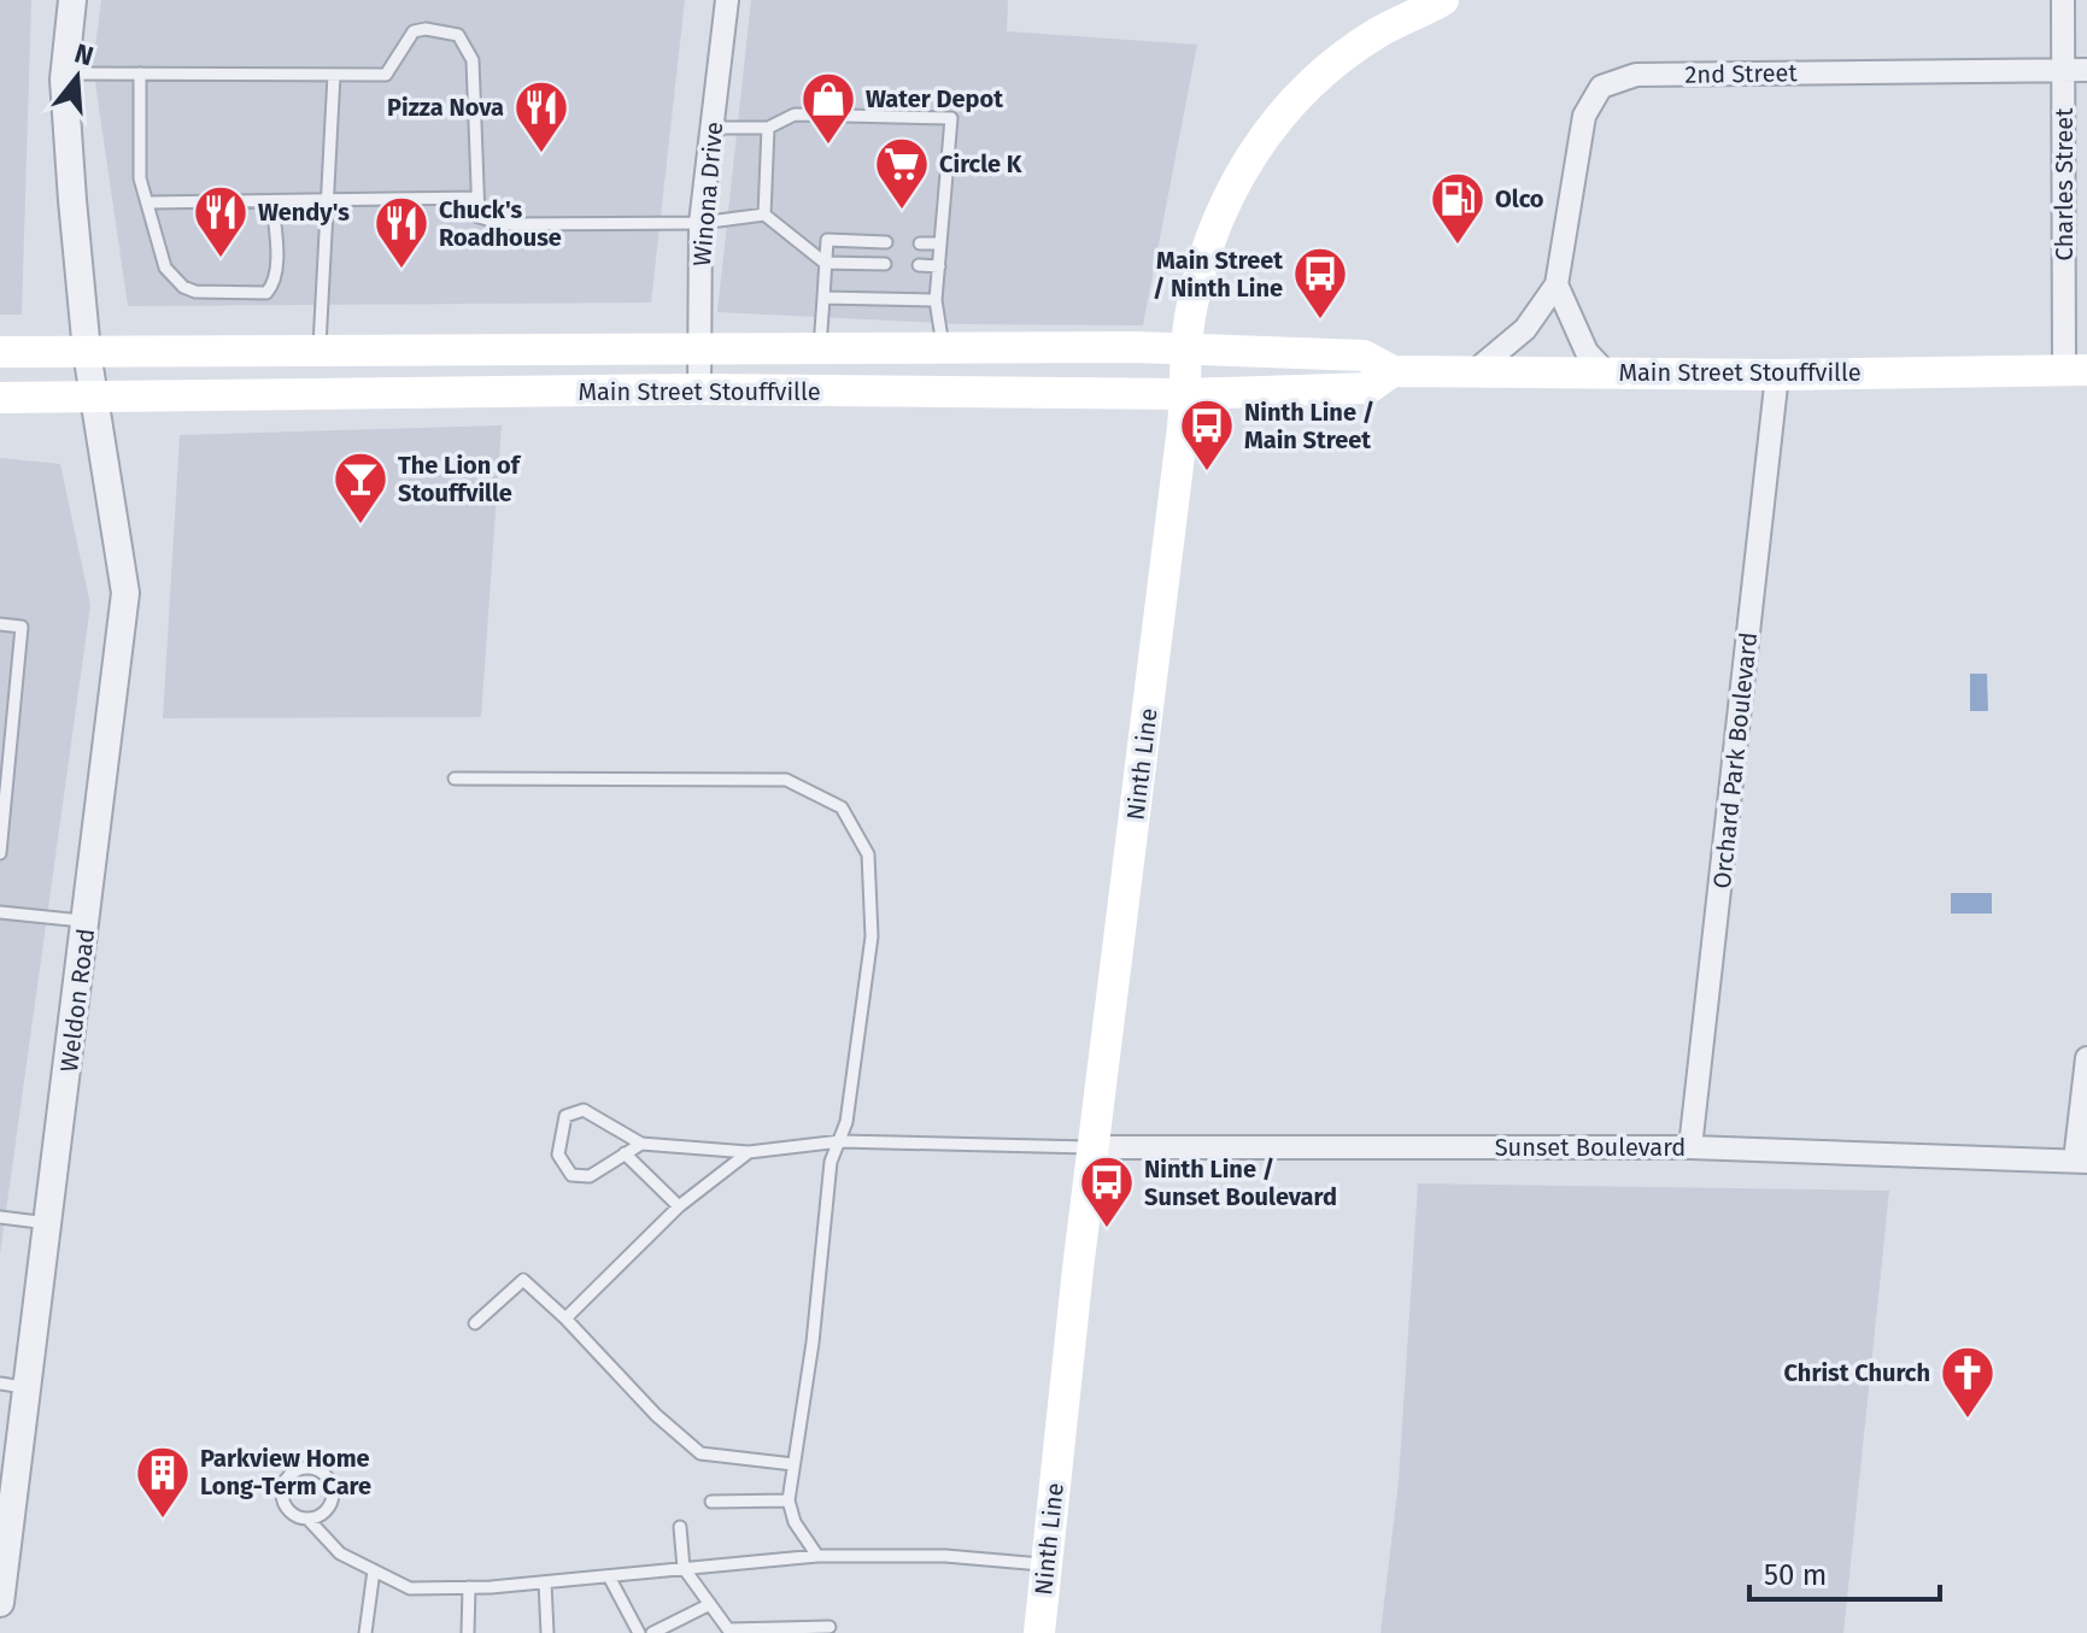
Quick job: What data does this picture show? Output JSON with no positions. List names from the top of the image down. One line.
{"streets":{"main road":["Main Street Stouffville","Ninth Line"],"street":["2nd Street","Charles Street","Winona Drive","Orchard Park Boulevard","Weldon Road","Sunset Boulevard"]},"crossings":[["2nd Street","Charles Street"],["2nd Street","Main Street Stouffville"],["Charles Street","Main Street Stouffville"],["Winona Drive","Main Street Stouffville"],["Main Street Stouffville","Orchard Park Boulevard"],["Main Street Stouffville","Ninth Line"],["Main Street Stouffville","Weldon Road"],["Orchard Park Boulevard","Sunset Boulevard"],["Ninth Line","Sunset Boulevard"]],"places":{"shop":["Water Depot"],"restaurant":["Pizza Nova","Wendy's","Chuck's Roadhouse"],"supermarket":["Circle K"],"fuel station":["Olco"],"bus stop":["Main Street / Ninth Line","Ninth Line / Main Street","Ninth Line / Sunset Boulevard"],"bar":["The Lion of Stouffville"],"church":["Christ Church"],"building":["Parkview Home Long-Term Care"]},"scale_bar":"50 m","north":"top"}
